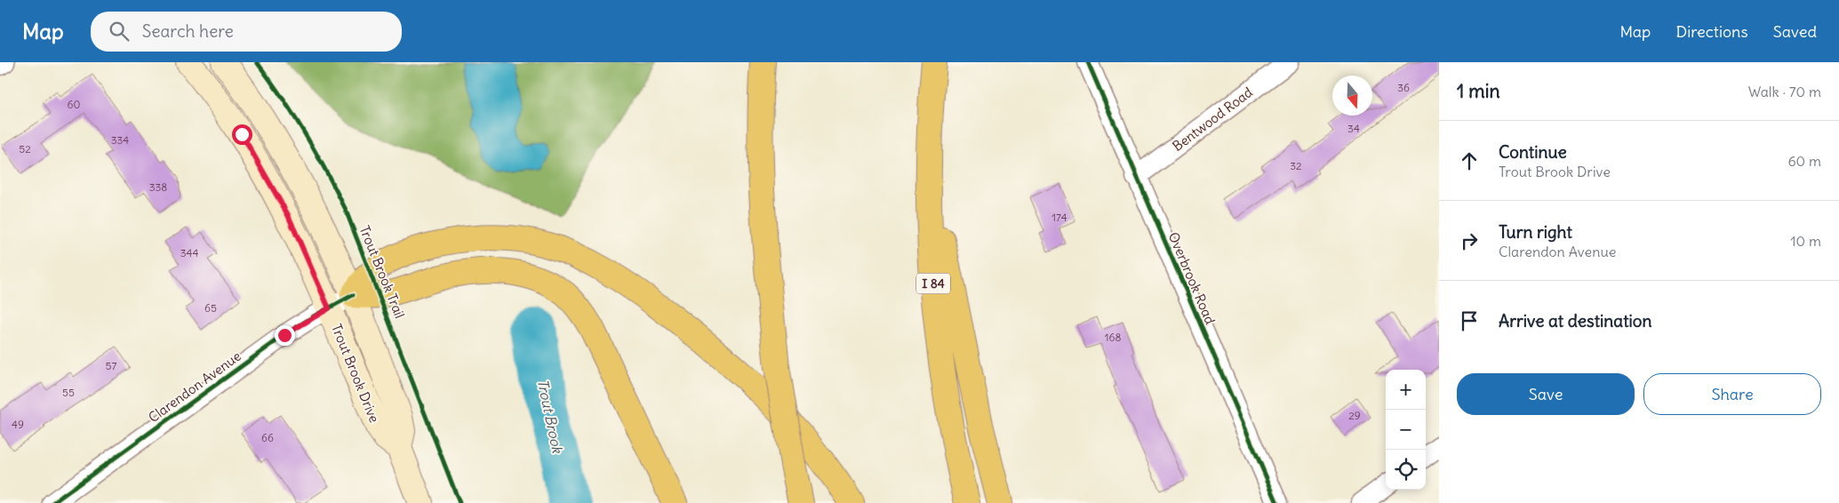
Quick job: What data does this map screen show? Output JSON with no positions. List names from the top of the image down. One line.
{"streets":{"highway":["I 84"],"main road":["Trout Brook Drive"],"street":["Bentwood Road","Overbrook Road","Clarendon Avenue"],"cycle path":["Trout Brook Trail"]},"crossings":[["Bentwood Road","Overbrook Road"],["Trout Brook Drive","Clarendon Avenue"]],"water":["Trout Brook"],"house_numbers":["36","60","34","334","52","32","338","174","344","65","168","57","55","29","49","66"],"north":"bottom","page":{"header":"Map","search":"Search here","nav":["Map","Directions","Saved"],"heading":["1 min","Walk · 70 m"],"list":[["Continue","Trout Brook Drive","60 m"],["Turn right","Clarendon Avenue","10 m"],"Arrive at destination"],"buttons":["Save","Share"],"map_buttons":["+","−"]}}
